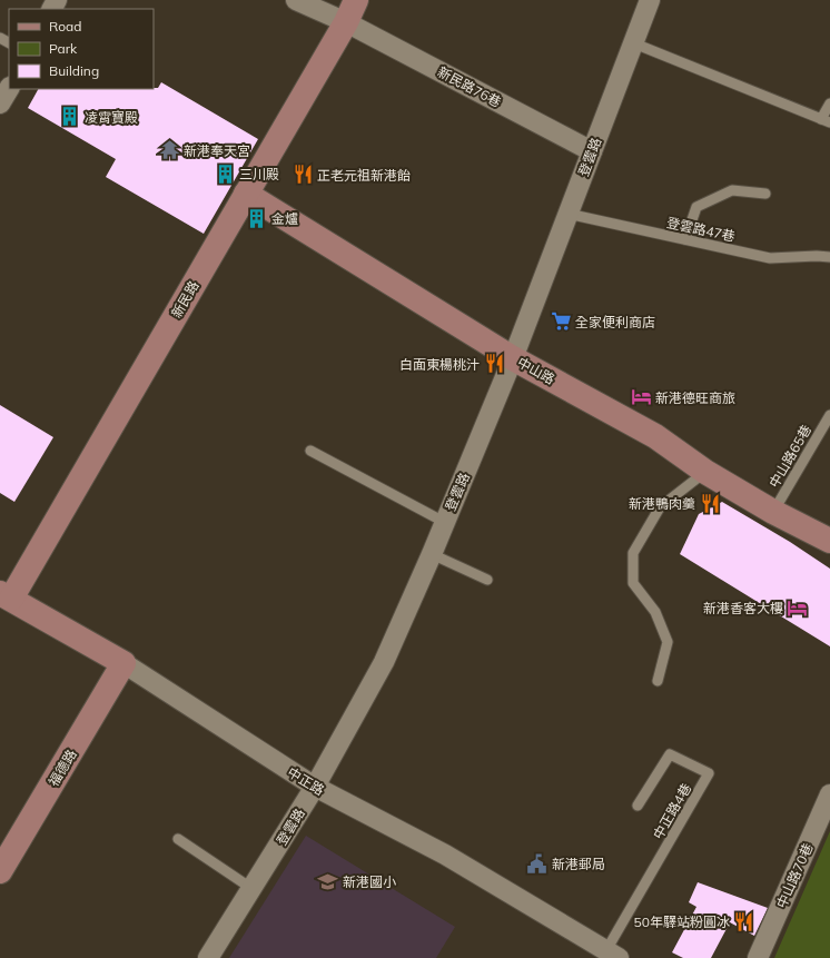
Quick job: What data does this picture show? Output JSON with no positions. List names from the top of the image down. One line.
{"streets":{"main road":["新民路","中山路","福德路","中正路"],"street":["新民路76巷","登雲路","中山路70巷"],"lane":["登雲路47巷","中山路65巷","中正路4巷"]},"crossings":[["新民路76巷","登雲路"],["新民路76巷","新民路"],["登雲路","登雲路47巷"],["登雲路","中山路"],["登雲路","中正路"],["新民路","中山路"],["新民路","中正路"],["中山路","中山路65巷"],["福德路","中正路"],["中正路","中正路4巷"]],"places":{"building":["凌霄寶殿","三川殿","金爐"],"temple":["新港奉天宮"],"restaurant":["正老元祖新港飴","白面東楊桃汁","新港鴨肉羹","50年驛站粉圓冰"],"supermarket":["全家便利商店"],"hotel":["新港德旺商旅","新港香客大樓"],"public building":["新港郵局"],"school or university":["新港國小"]},"legend":["Road","Park","Building"]}
